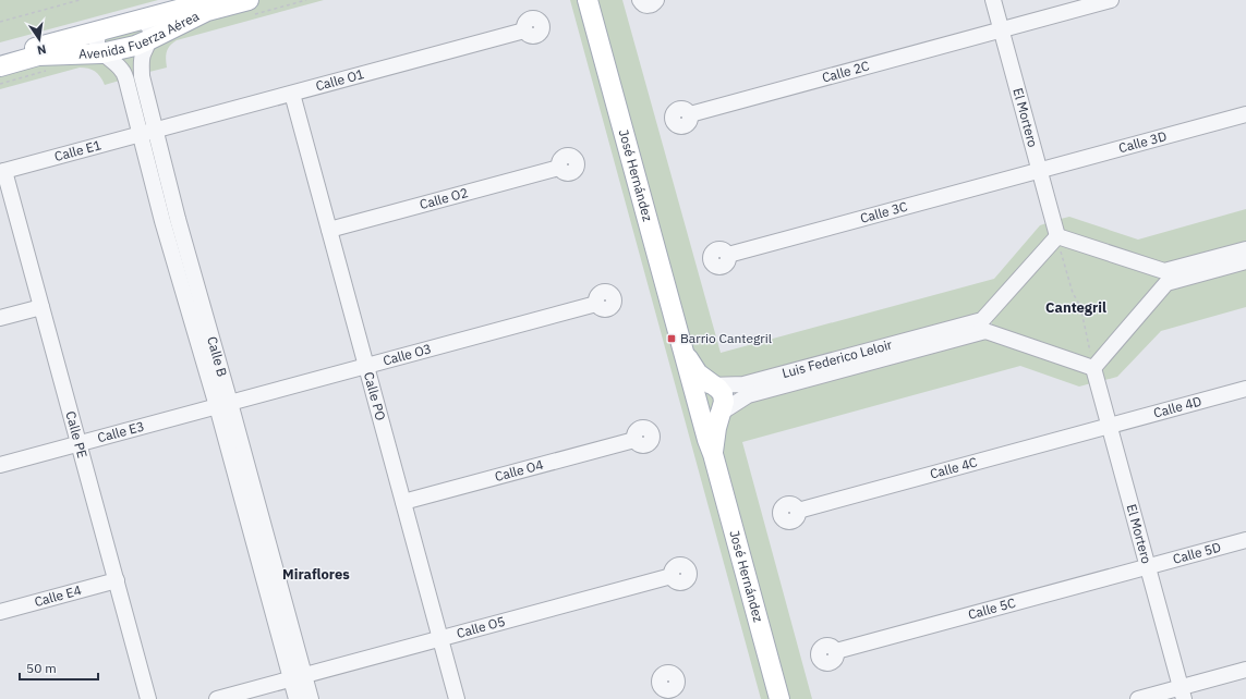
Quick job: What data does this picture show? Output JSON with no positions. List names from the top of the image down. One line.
{"streets":{"main road":["Avenida Fuerza Aérea","José Hernández"],"street":["Calle 2C","Calle O1","El Mortero","Calle 3D","Calle E1","Calle O2","Calle 3C","Calle O3","Calle B","Luis Federico Leloir","Calle PO","Calle 4D","Calle E3","Calle PE","Calle 4C","Calle O4","Calle 5D","Calle E4","Calle 5C","Calle O5"]},"crossings":[["Avenida Fuerza Aérea","Calle B"],["Calle 2C","El Mortero"],["Calle O1","Calle E1"],["Calle O1","Calle B"],["Calle O1","Calle PO"],["El Mortero","Calle 3D"],["El Mortero","Calle 3C"],["El Mortero","Calle 4D"],["El Mortero","Calle 4C"],["El Mortero","Calle 5D"],["El Mortero","Calle 5C"],["Calle 3D","Calle 3C"],["Calle E1","Calle B"],["Calle E1","Calle PE"],["José Hernández","Luis Federico Leloir"],["Calle O2","Calle PO"],["Calle O3","Calle B"],["Calle O3","Calle PO"],["Calle O3","Calle E3"],["Calle B","Calle E3"],["Calle B","Calle O5"],["Calle PO","Calle O4"],["Calle PO","Calle O5"],["Calle 4D","Calle 4C"],["Calle E3","Calle PE"],["Calle PE","Calle E4"],["Calle 5D","Calle 5C"]],"districts":["Cantegril","Miraflores"],"places":{"transit":["Barrio Cantegril"]},"scale_bar":"50 m","north":"bottom"}
